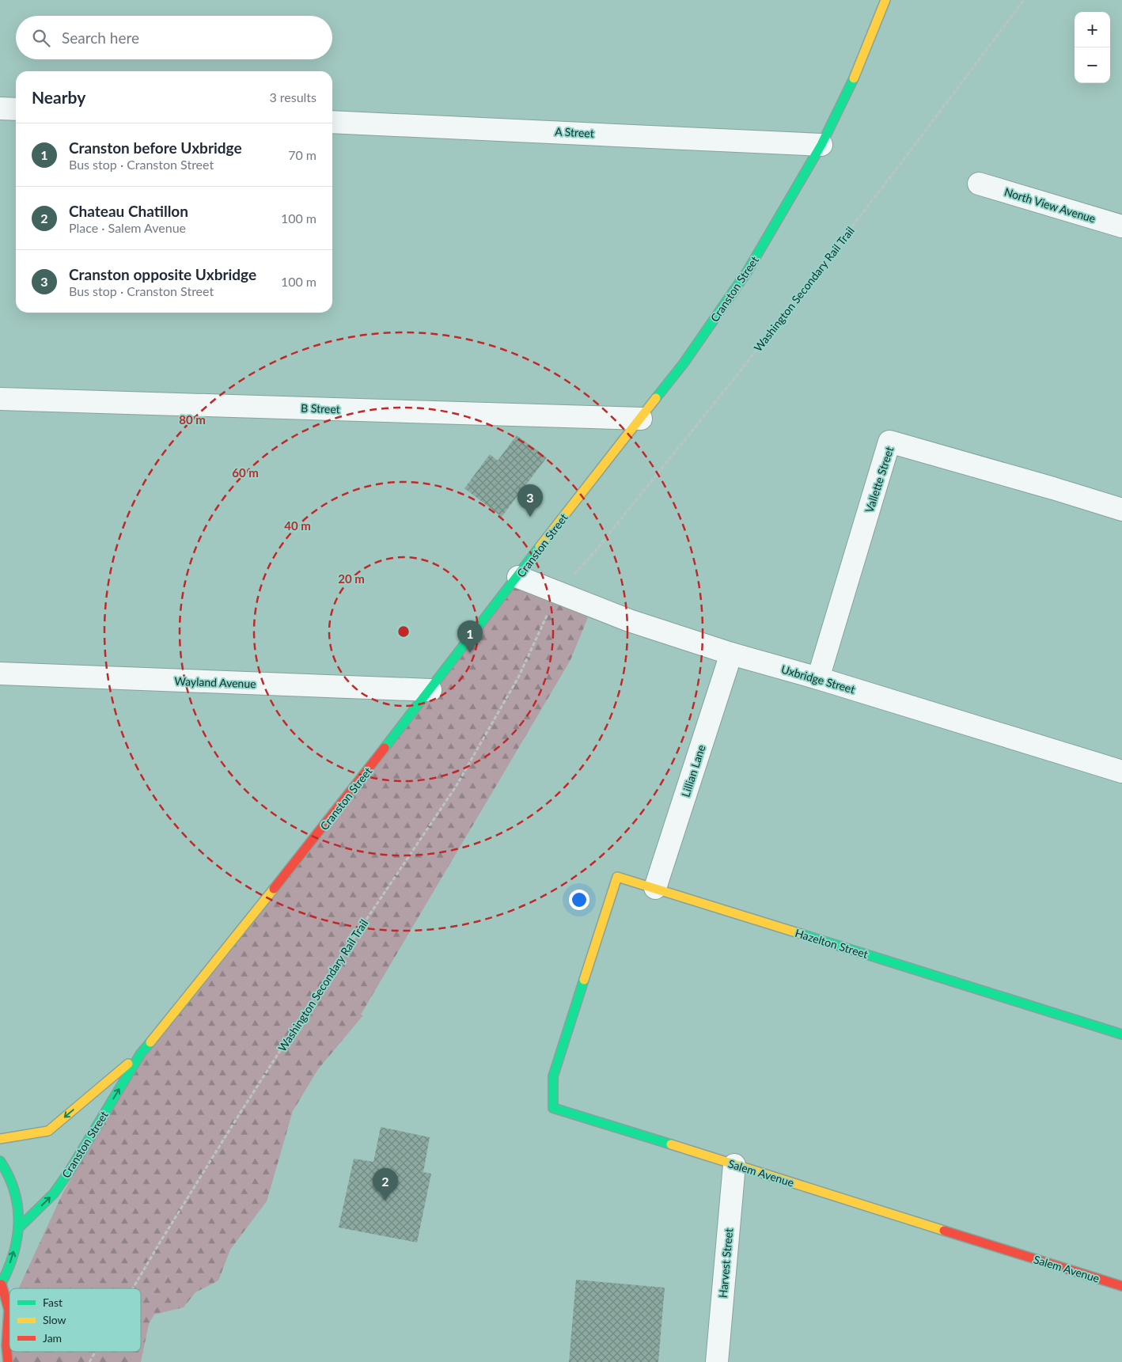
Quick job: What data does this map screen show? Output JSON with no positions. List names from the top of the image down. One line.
{"streets":{"main road":["Cranston Street","Hazelton Street","Salem Avenue"],"street":["A Street","North View Avenue","B Street","Vallette Street","Uxbridge Street","Wayland Avenue","Lillian Lane","Harvest Street"],"path":["Washington Secondary Rail Trail"]},"crossings":[["A Street","Cranston Street"],["Cranston Street","B Street"],["Cranston Street","Uxbridge Street"],["Cranston Street","Wayland Avenue"],["Vallette Street","Uxbridge Street"],["Uxbridge Street","Lillian Lane"],["Lillian Lane","Hazelton Street"],["Hazelton Street","Salem Avenue"],["Salem Avenue","Harvest Street"]],"legend":["Fast","Slow","Jam"],"page":{"map_buttons":["+","−"],"search":"Search here","heading":["Nearby","3 results"],"list":[{"mark":"1","name":"Cranston before Uxbridge","note":"Bus stop · Cranston Street","value":"70 m"},{"mark":"2","name":"Chateau Chatillon","note":"Place · Salem Avenue","value":"100 m"},{"mark":"3","name":"Cranston opposite Uxbridge","note":"Bus stop · Cranston Street","value":"100 m"}],"pins":["3","1","2"]},"rings":["80 m","60 m","40 m","20 m"]}
